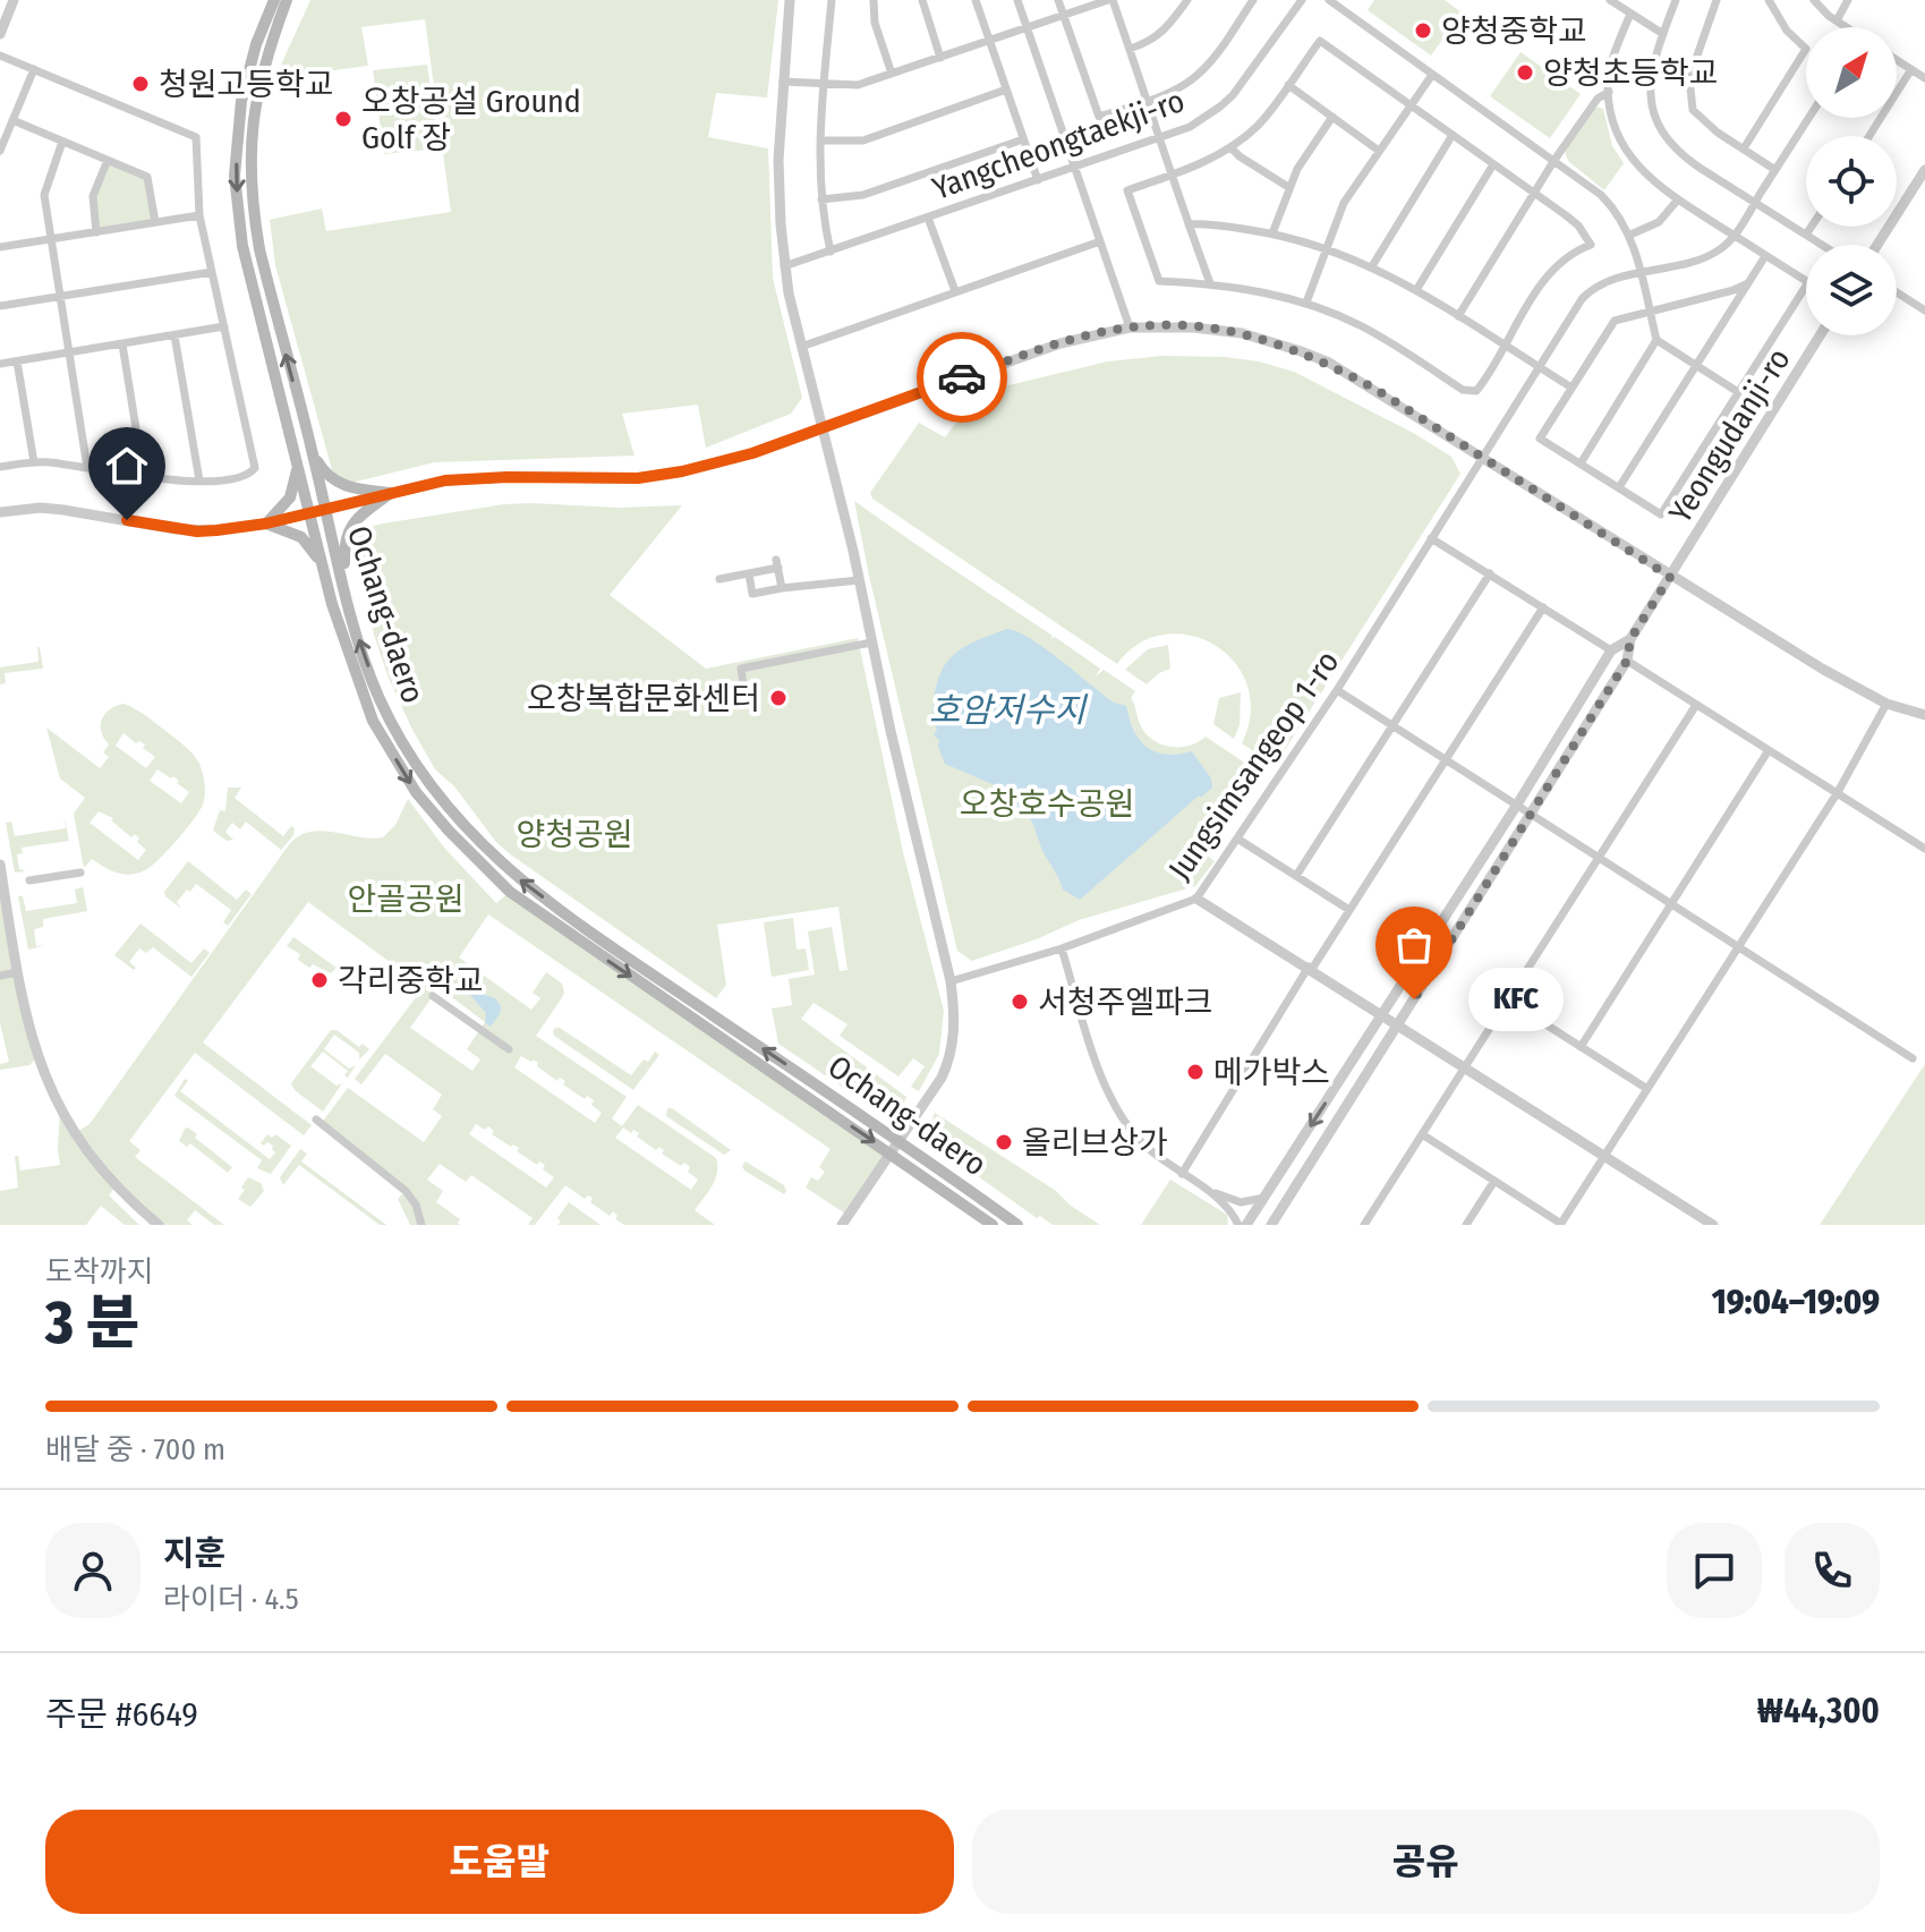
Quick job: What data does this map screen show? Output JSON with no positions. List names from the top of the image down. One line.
{"streets":{"main road":["Ochang-daero"],"street":["Yangcheongtaekji-ro","Yeongudanji-ro","Jungsimsangeop 1-ro"]},"water":["호암저수지"],"parks":["오창호수공원","양청공원","안골공원"],"places":["양청중학교","양청초등학교","청원고등학교","오창공설 Ground Golf 장","오창복합문화센터","각리중학교","KFC","서청주엘파크","메가박스","올리브상가"],"north":"top right","page":{"bubble":"KFC","heading":["3 분","도착까지","19:04–19:09"],"panel":["지훈","라이더 · 4.5","주문 #6649","₩44,300"],"bar":"배달 중 · 700 m","buttons":["도움말","공유"]}}
